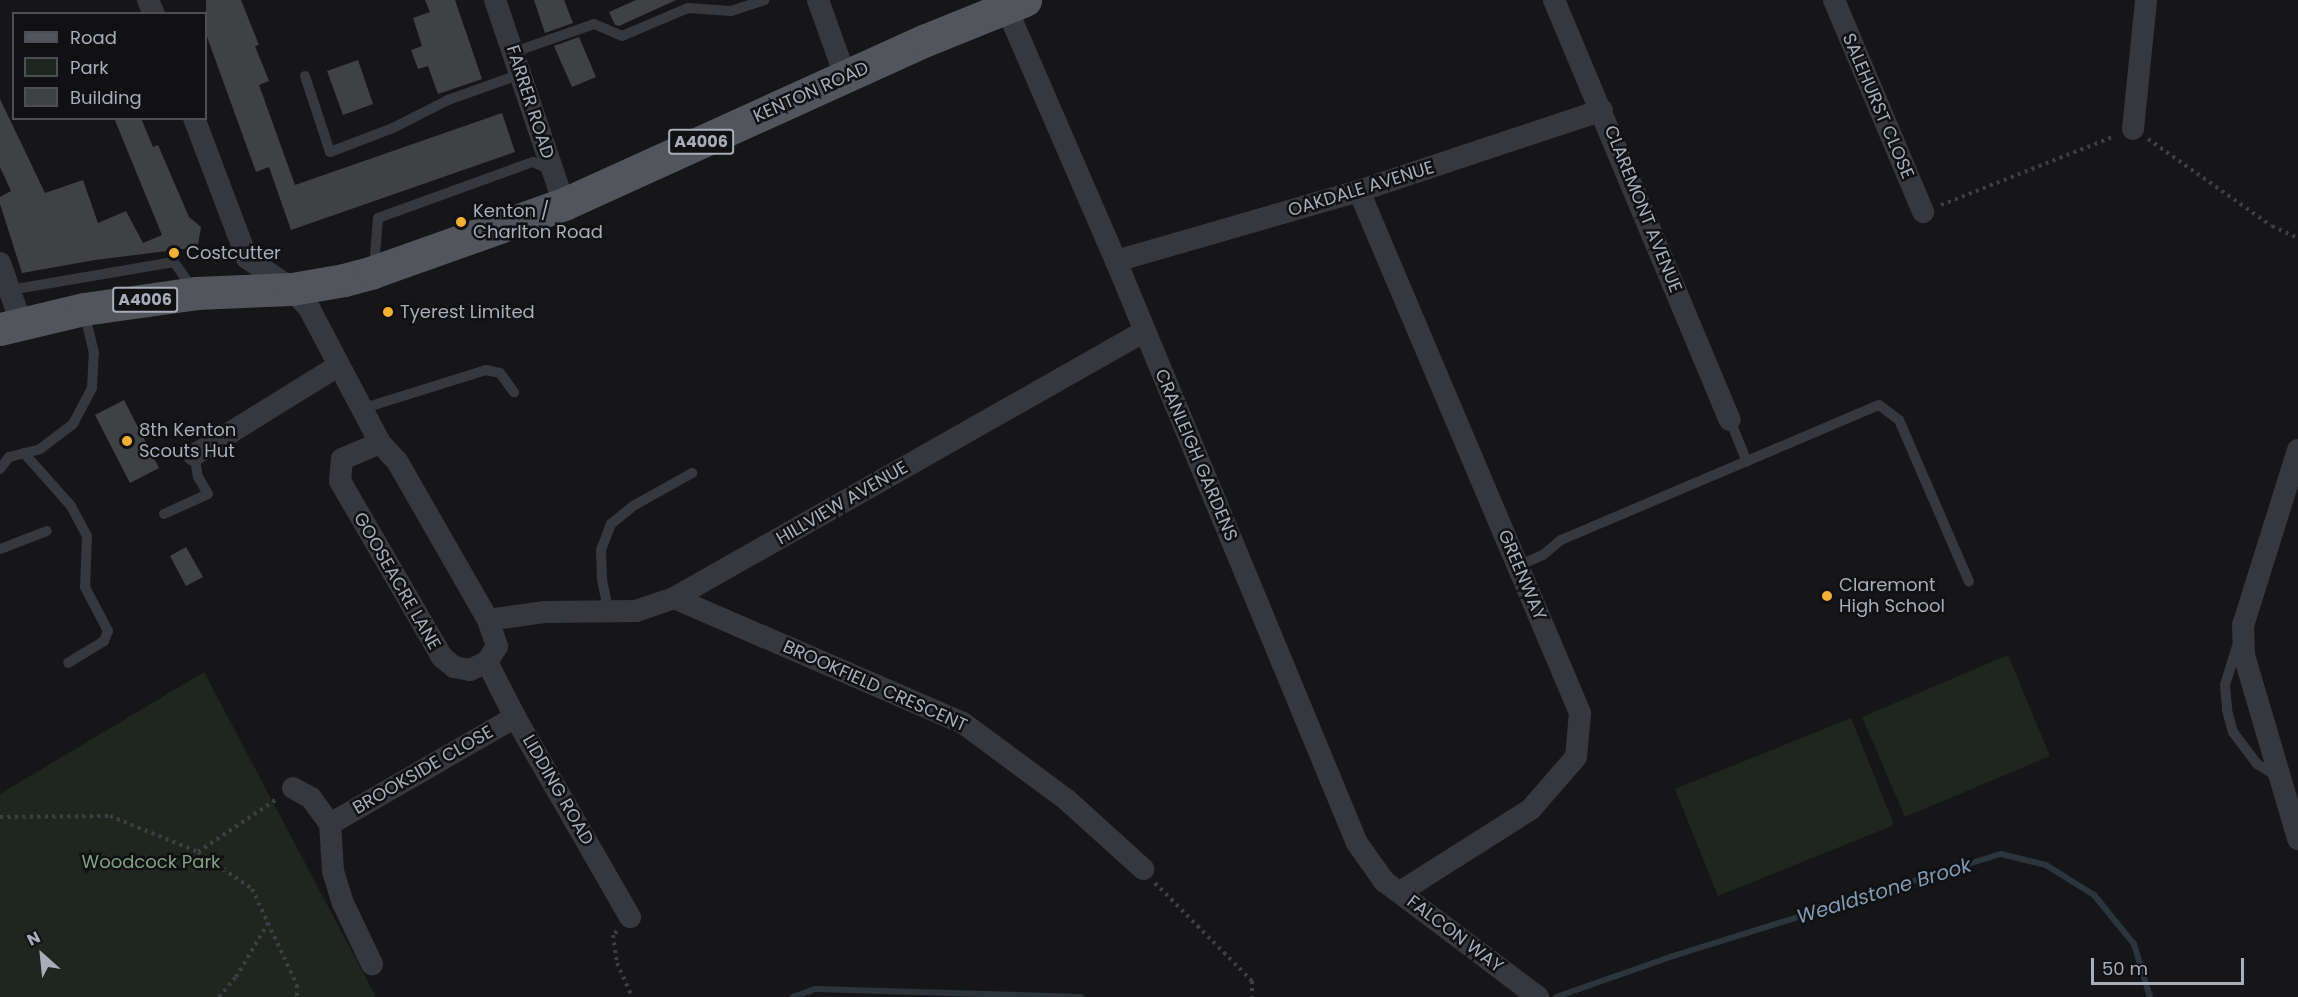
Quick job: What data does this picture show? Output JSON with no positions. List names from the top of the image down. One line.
{"streets":{"main road":["KENTON ROAD","A4006"],"street":["FARRER ROAD","SALEHURST CLOSE","OAKDALE AVENUE","CLAREMONT AVENUE","CRANLEIGH GARDENS","HILLVIEW AVENUE","GREENWAY","GOOSEACRE LANE","BROOKFIELD CRESCENT","BROOKSIDE CLOSE","LIDDING ROAD","FALCON WAY"]},"crossings":[["KENTON ROAD","FARRER ROAD"],["KENTON ROAD","A4006"],["KENTON ROAD","CRANLEIGH GARDENS"],["OAKDALE AVENUE","CLAREMONT AVENUE"],["OAKDALE AVENUE","CRANLEIGH GARDENS"],["OAKDALE AVENUE","GREENWAY"],["CRANLEIGH GARDENS","HILLVIEW AVENUE"],["CRANLEIGH GARDENS","GREENWAY"],["CRANLEIGH GARDENS","FALCON WAY"],["HILLVIEW AVENUE","BROOKFIELD CRESCENT"],["GREENWAY","FALCON WAY"],["GOOSEACRE LANE","LIDDING ROAD"],["BROOKSIDE CLOSE","LIDDING ROAD"]],"water":["Wealdstone Brook"],"parks":["Woodcock Park"],"places":["Kenton / Charlton Road","Costcutter","Tyerest Limited","8th Kenton Scouts Hut","Claremont High School"],"legend":["Road","Park","Building"],"scale_bar":"50 m","north":"top left"}
